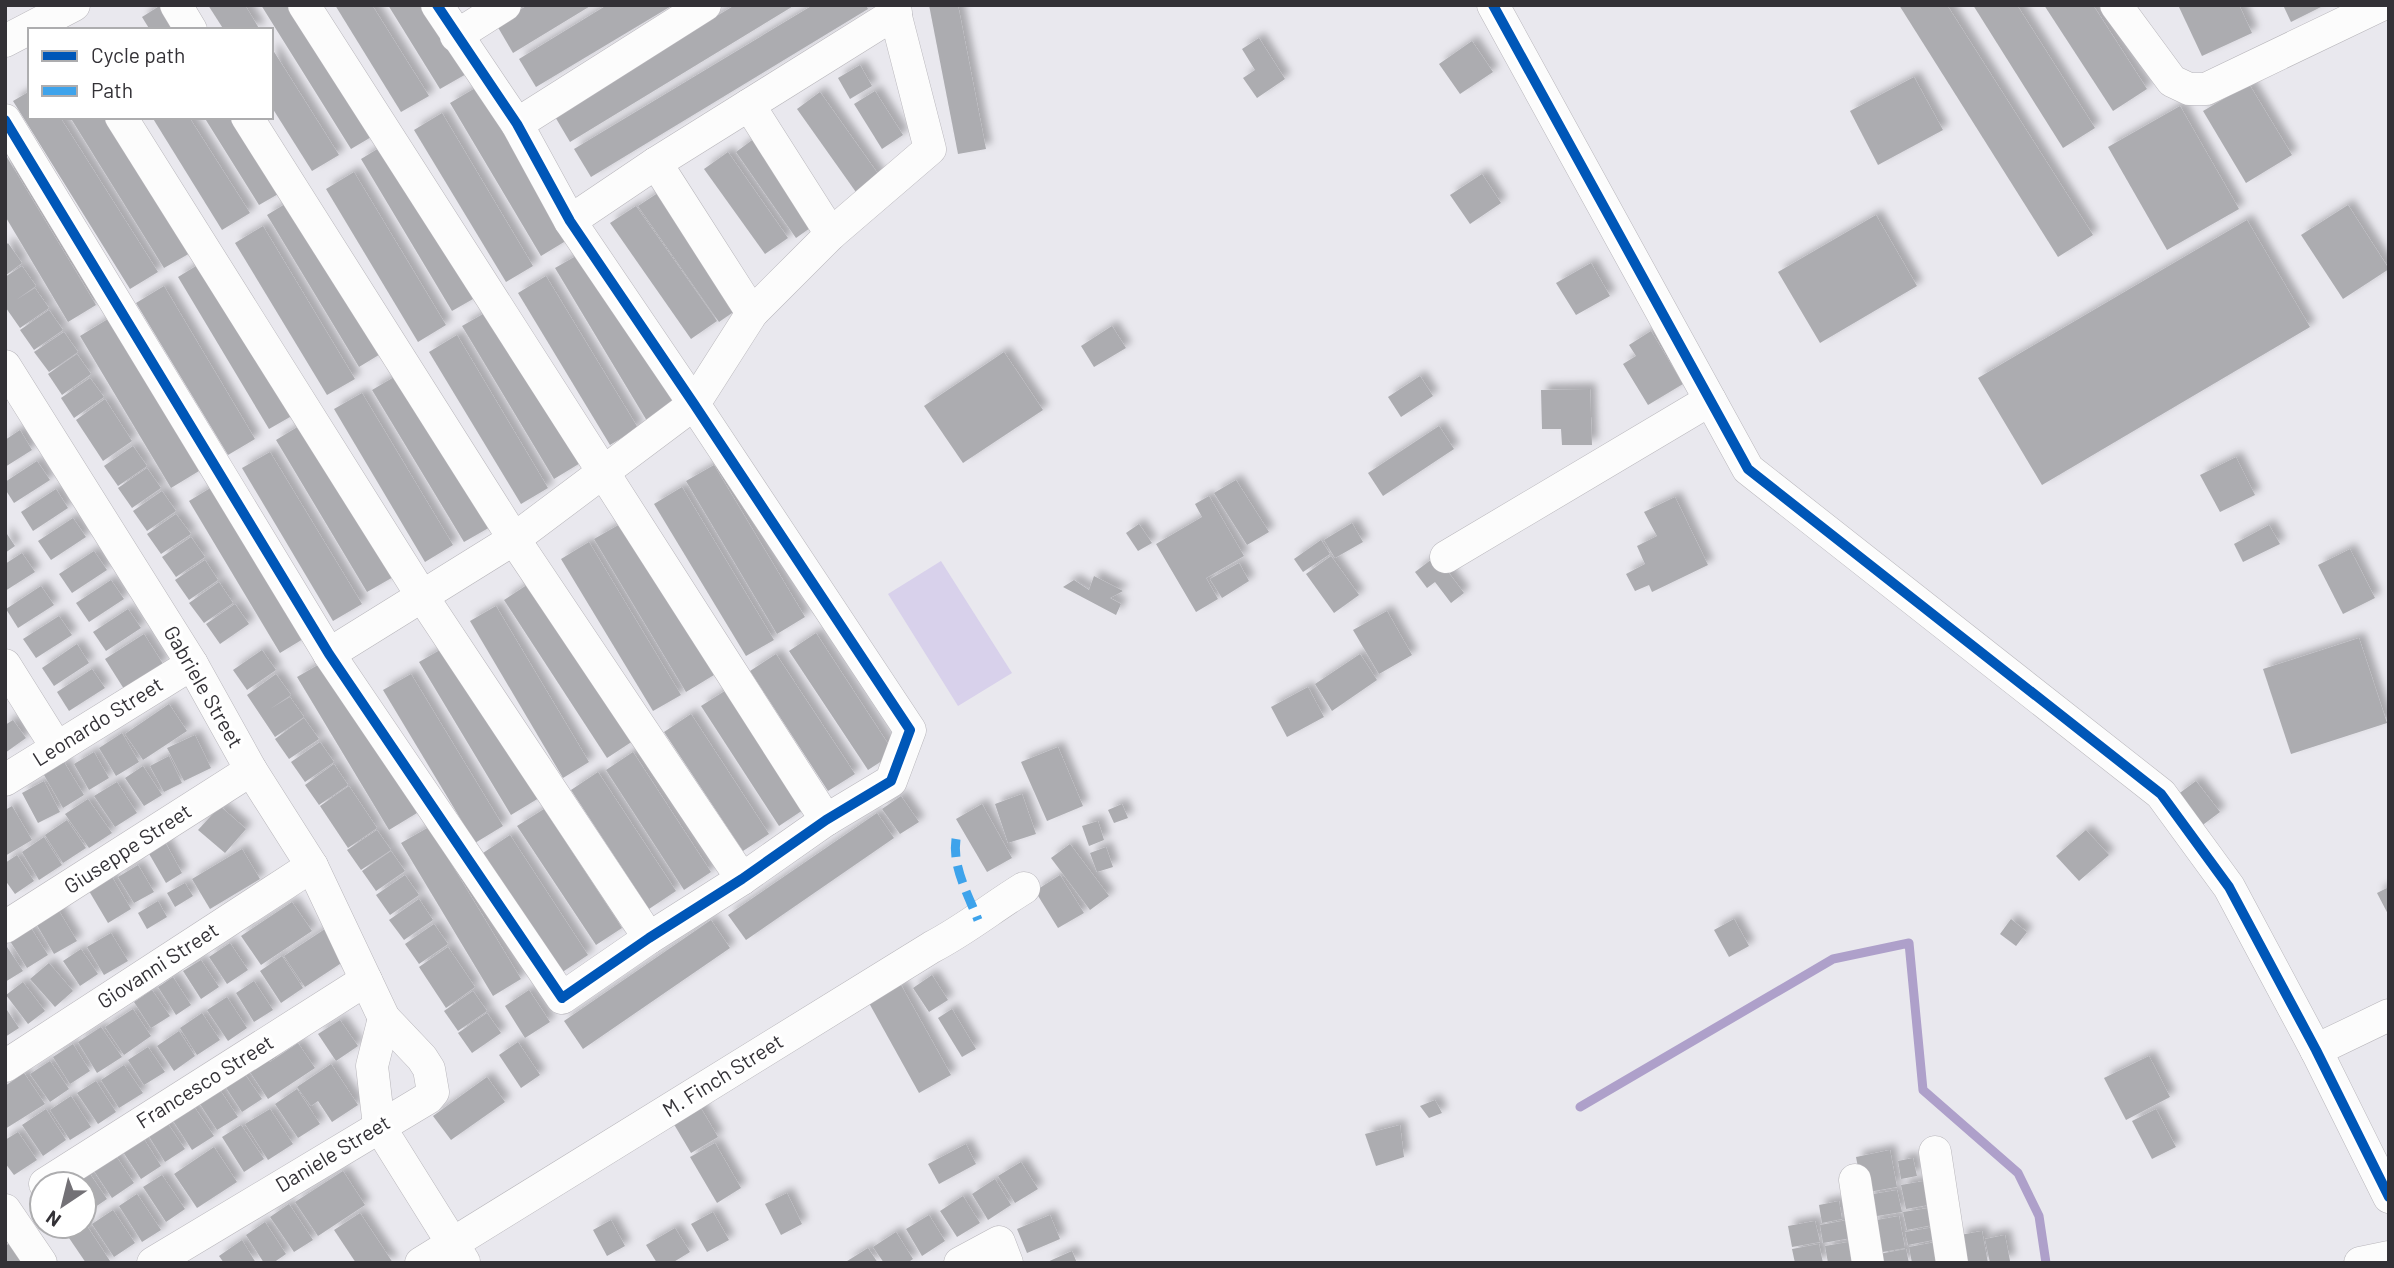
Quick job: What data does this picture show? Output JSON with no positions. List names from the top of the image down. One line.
{"streets":{"street":["Gabriele Street","Leonardo Street","Giuseppe Street","Giovanni Street","M. Finch Street","Francesco Street","Daniele Street"]},"crossings":[["Gabriele Street","Leonardo Street"],["Gabriele Street","Giuseppe Street"],["Gabriele Street","Giovanni Street"],["Gabriele Street","Francesco Street"],["Gabriele Street","Daniele Street"]],"legend":["Cycle path","Path"],"north":"bottom left"}
